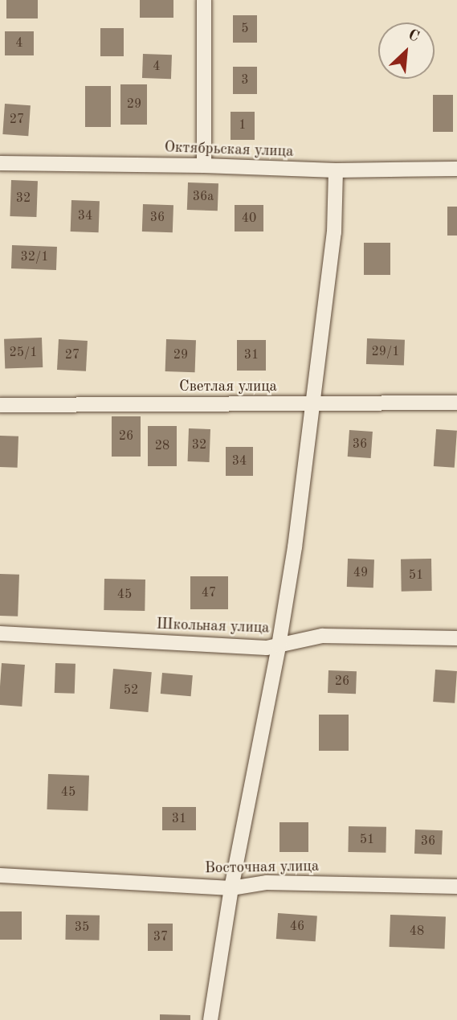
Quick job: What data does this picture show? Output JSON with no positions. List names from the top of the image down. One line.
{"streets":{"street":["Октябрьская улица","Светлая улица","Школьная улица","Восточная улица"]},"house_numbers":["5","4","4","3","29","27","1","36а","32","34","36","40","32/1","29/1","25/1","27","29","31","26","36","32","28","34","49","51","47","45","26","52","45","31","51","36","46","35","48","37"],"north":"top right"}
